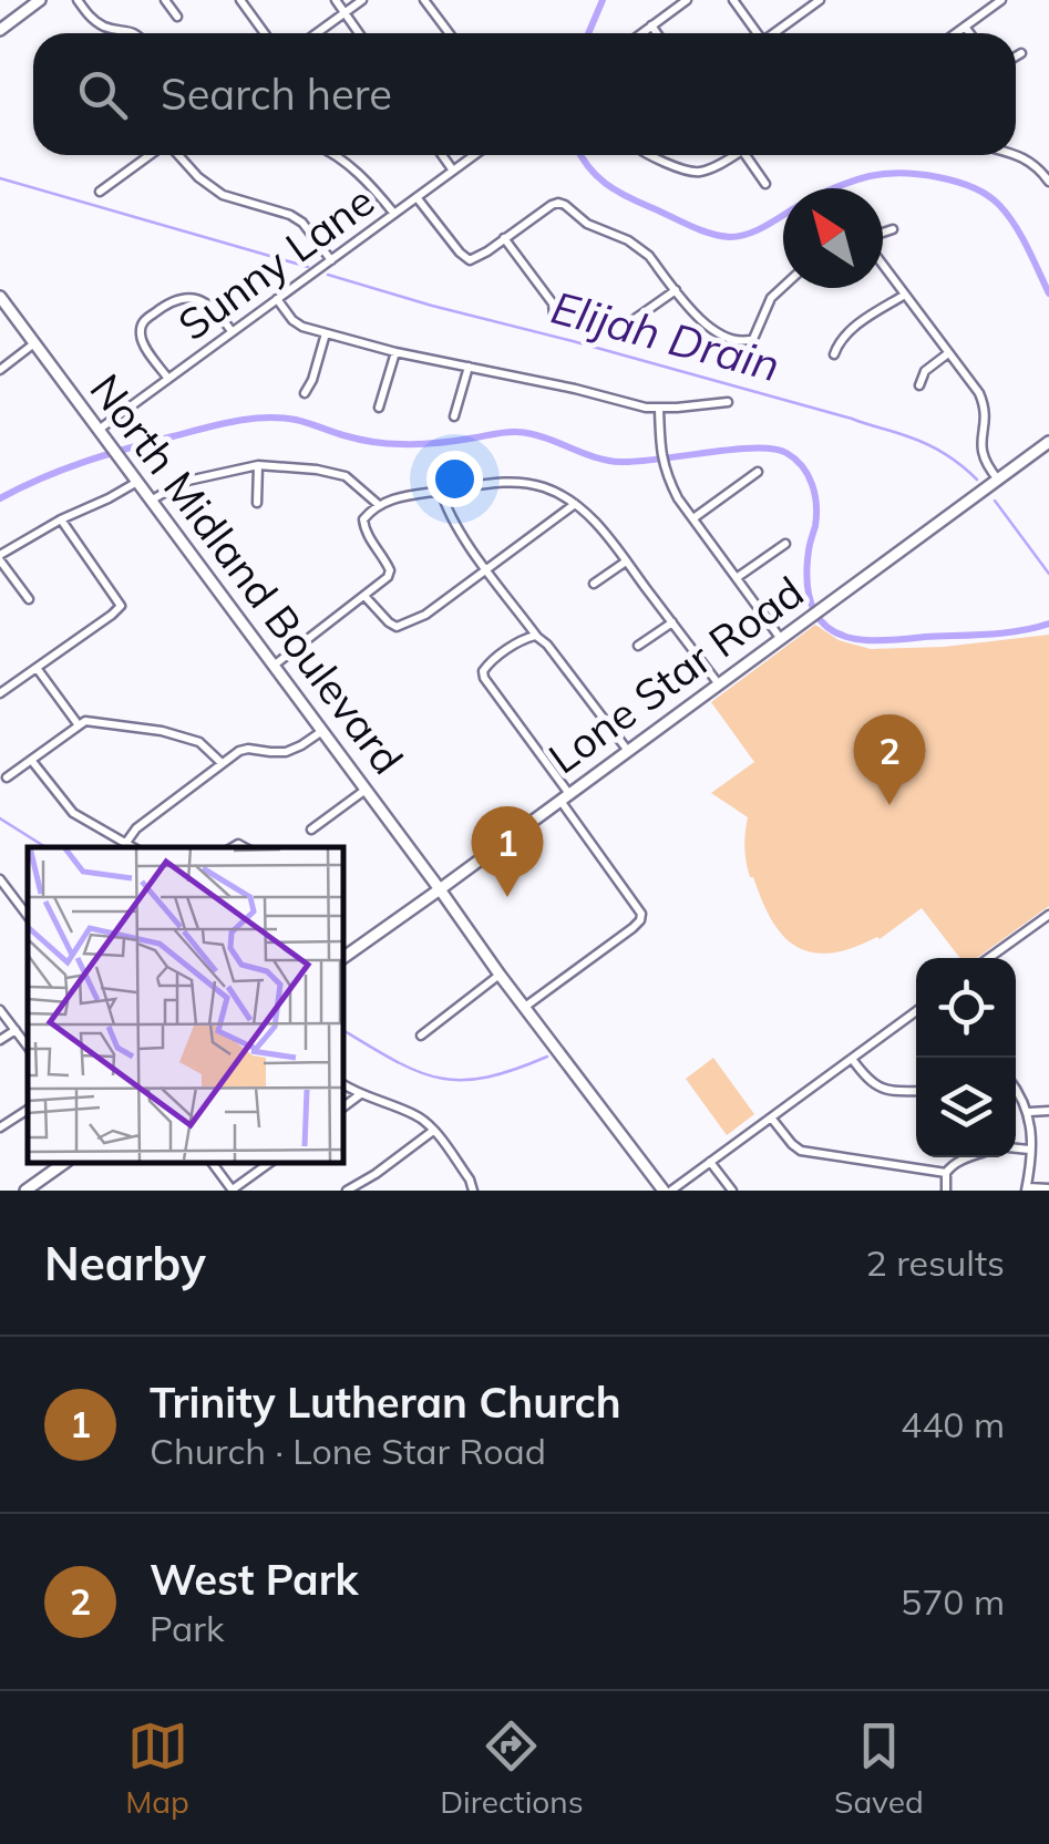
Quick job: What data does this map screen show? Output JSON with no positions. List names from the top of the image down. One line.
{"streets":{"main road":["North Midland Boulevard","Lone Star Road"],"street":["Sunny Lane"]},"crossings":[["Sunny Lane","North Midland Boulevard"],["North Midland Boulevard","Lone Star Road"]],"water":["Elijah Drain"],"north":"top left","page":{"search":"Search here","pins":["2","1"],"heading":["Nearby","2 results"],"list":[{"mark":"1","name":"Trinity Lutheran Church","note":"Church · Lone Star Road","value":"440 m"},{"mark":"2","name":"West Park","note":"Park","value":"570 m"}],"nav":["Map","Directions","Saved"]}}
